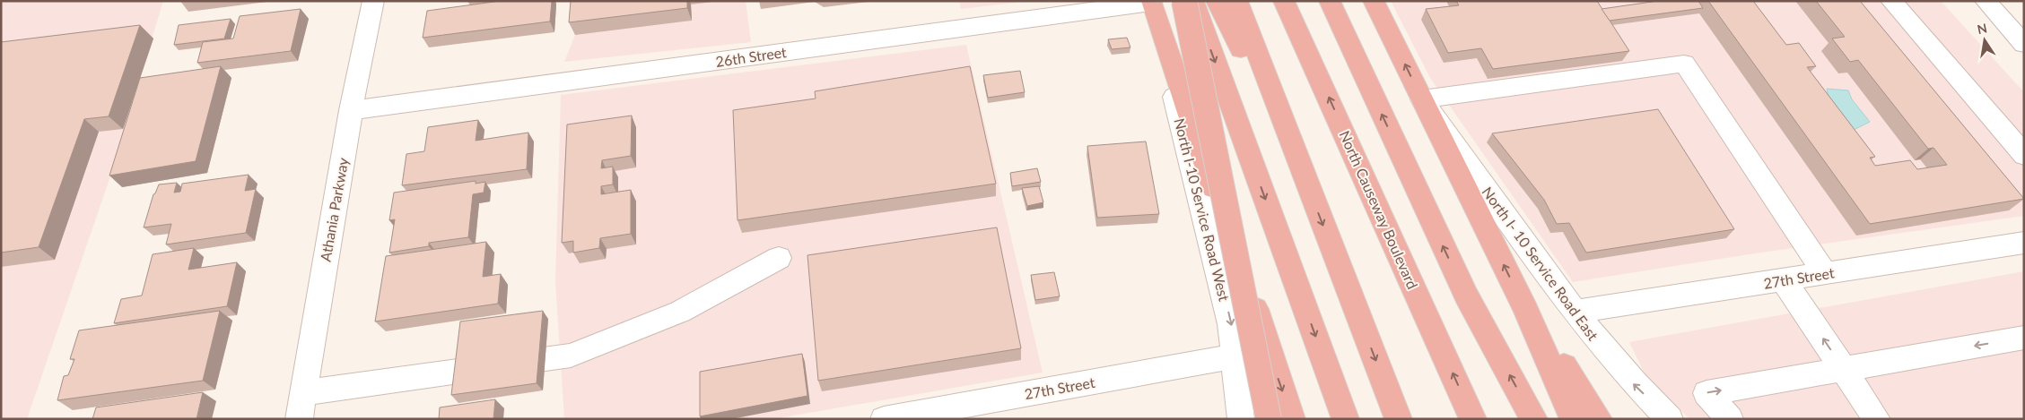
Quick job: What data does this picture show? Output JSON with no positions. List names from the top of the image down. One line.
{"streets":{"highway":["North Causeway Boulevard"],"street":["26th Street","Athania Parkway","North I-10 Service Road West","North I- 10 Service Road East","27th Street"]},"crossings":[["26th Street","Athania Parkway"],["26th Street","North I-10 Service Road West"],["North I-10 Service Road West","27th Street"],["North I- 10 Service Road East","27th Street"]],"one_way":["North I-10 Service Road West","North I- 10 Service Road East"],"north":"top"}
